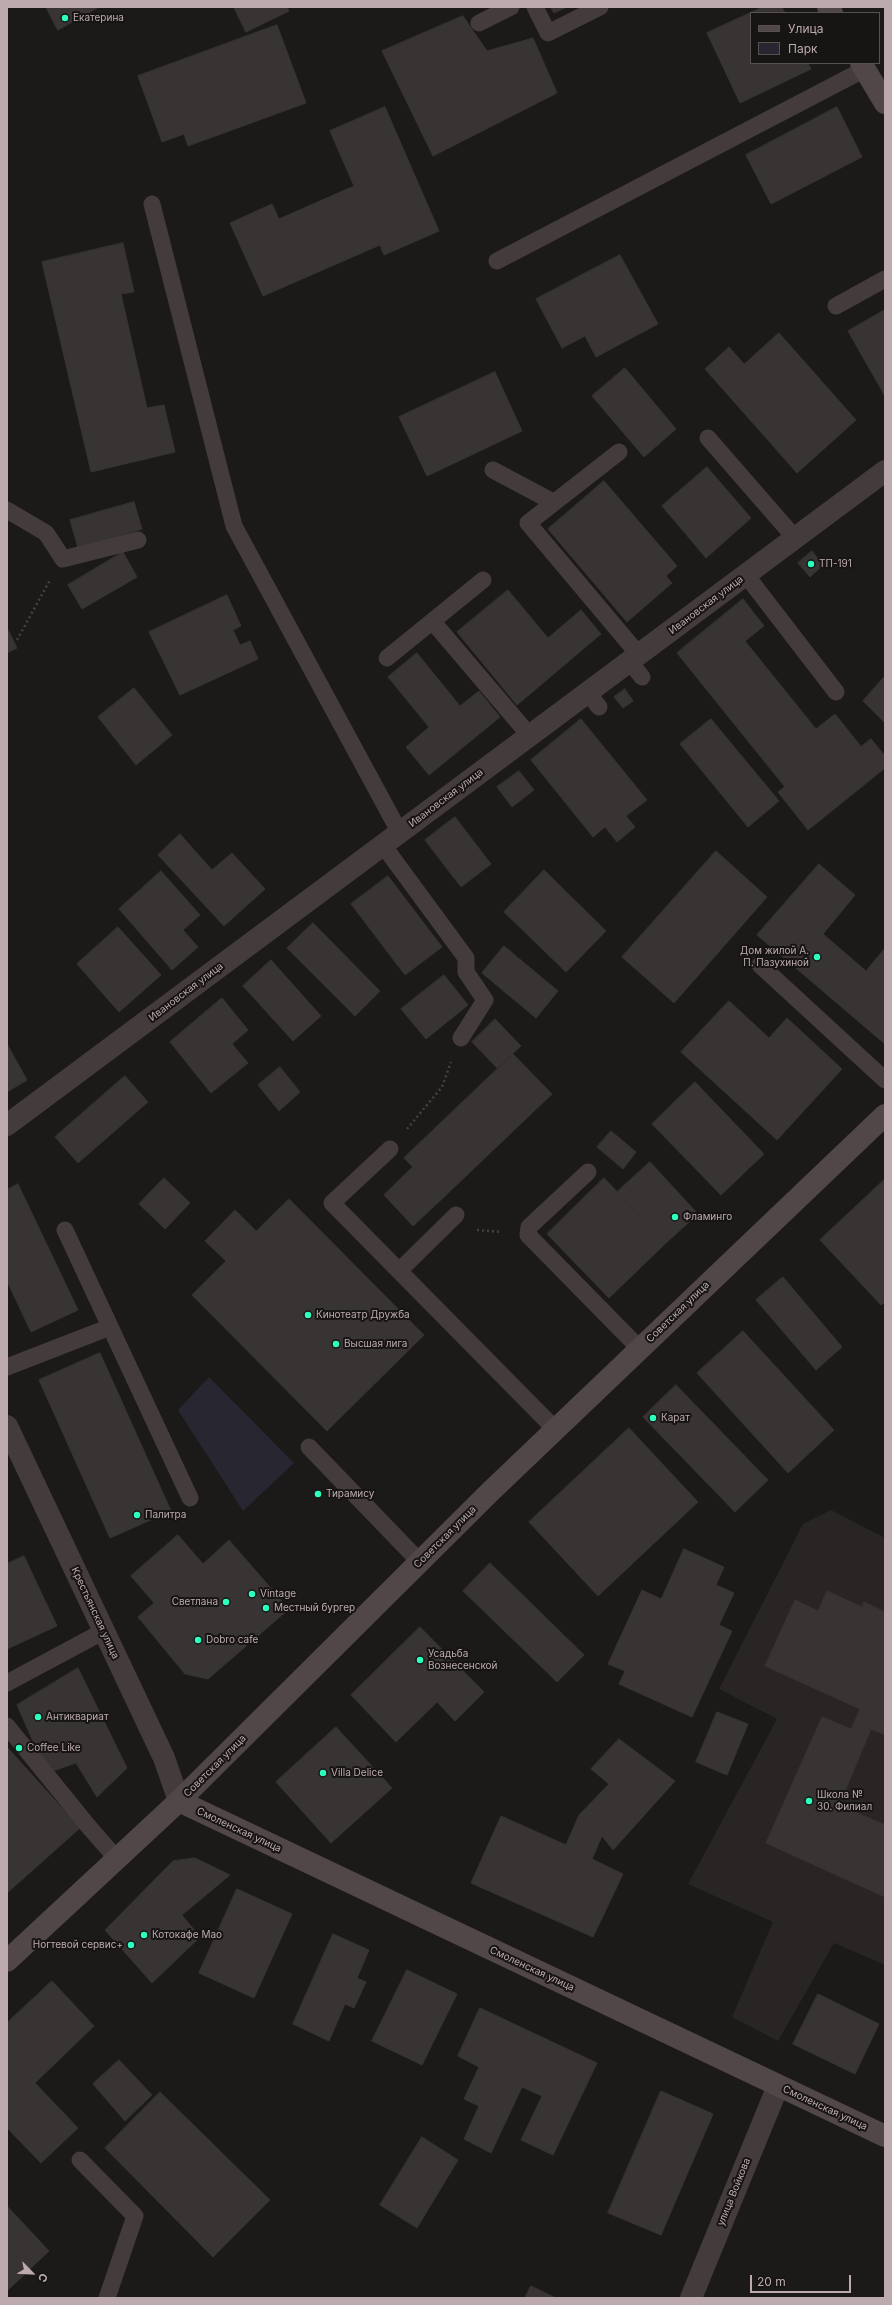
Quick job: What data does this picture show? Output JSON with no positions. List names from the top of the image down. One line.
{"streets":{"main road":["Советская улица","Смоленская улица"],"street":["Ивановская улица","Крестьянская улица","улица Войкова"]},"crossings":[["Советская улица","Крестьянская улица"],["Советская улица","Смоленская улица"],["Крестьянская улица","Смоленская улица"],["Смоленская улица","улица Войкова"]],"places":["Екатерина","ТП-191","Дом жилой А. П. Пазухиной","Фламинго","Кинотеатр Дружба","Высшая лига","Карат","Тирамису","Палитра","Vintage","Светлана","Местный бургер","Dobro cafe","Усадьба Вознесенской","Антиквариат","Coffee Like","Villa Delice","Школа № 30. Филиал","Котокафе Мао","Ногтевой сервис+"],"legend":["Улица","Парк"],"scale_bar":"20 m","north":"bottom right"}
